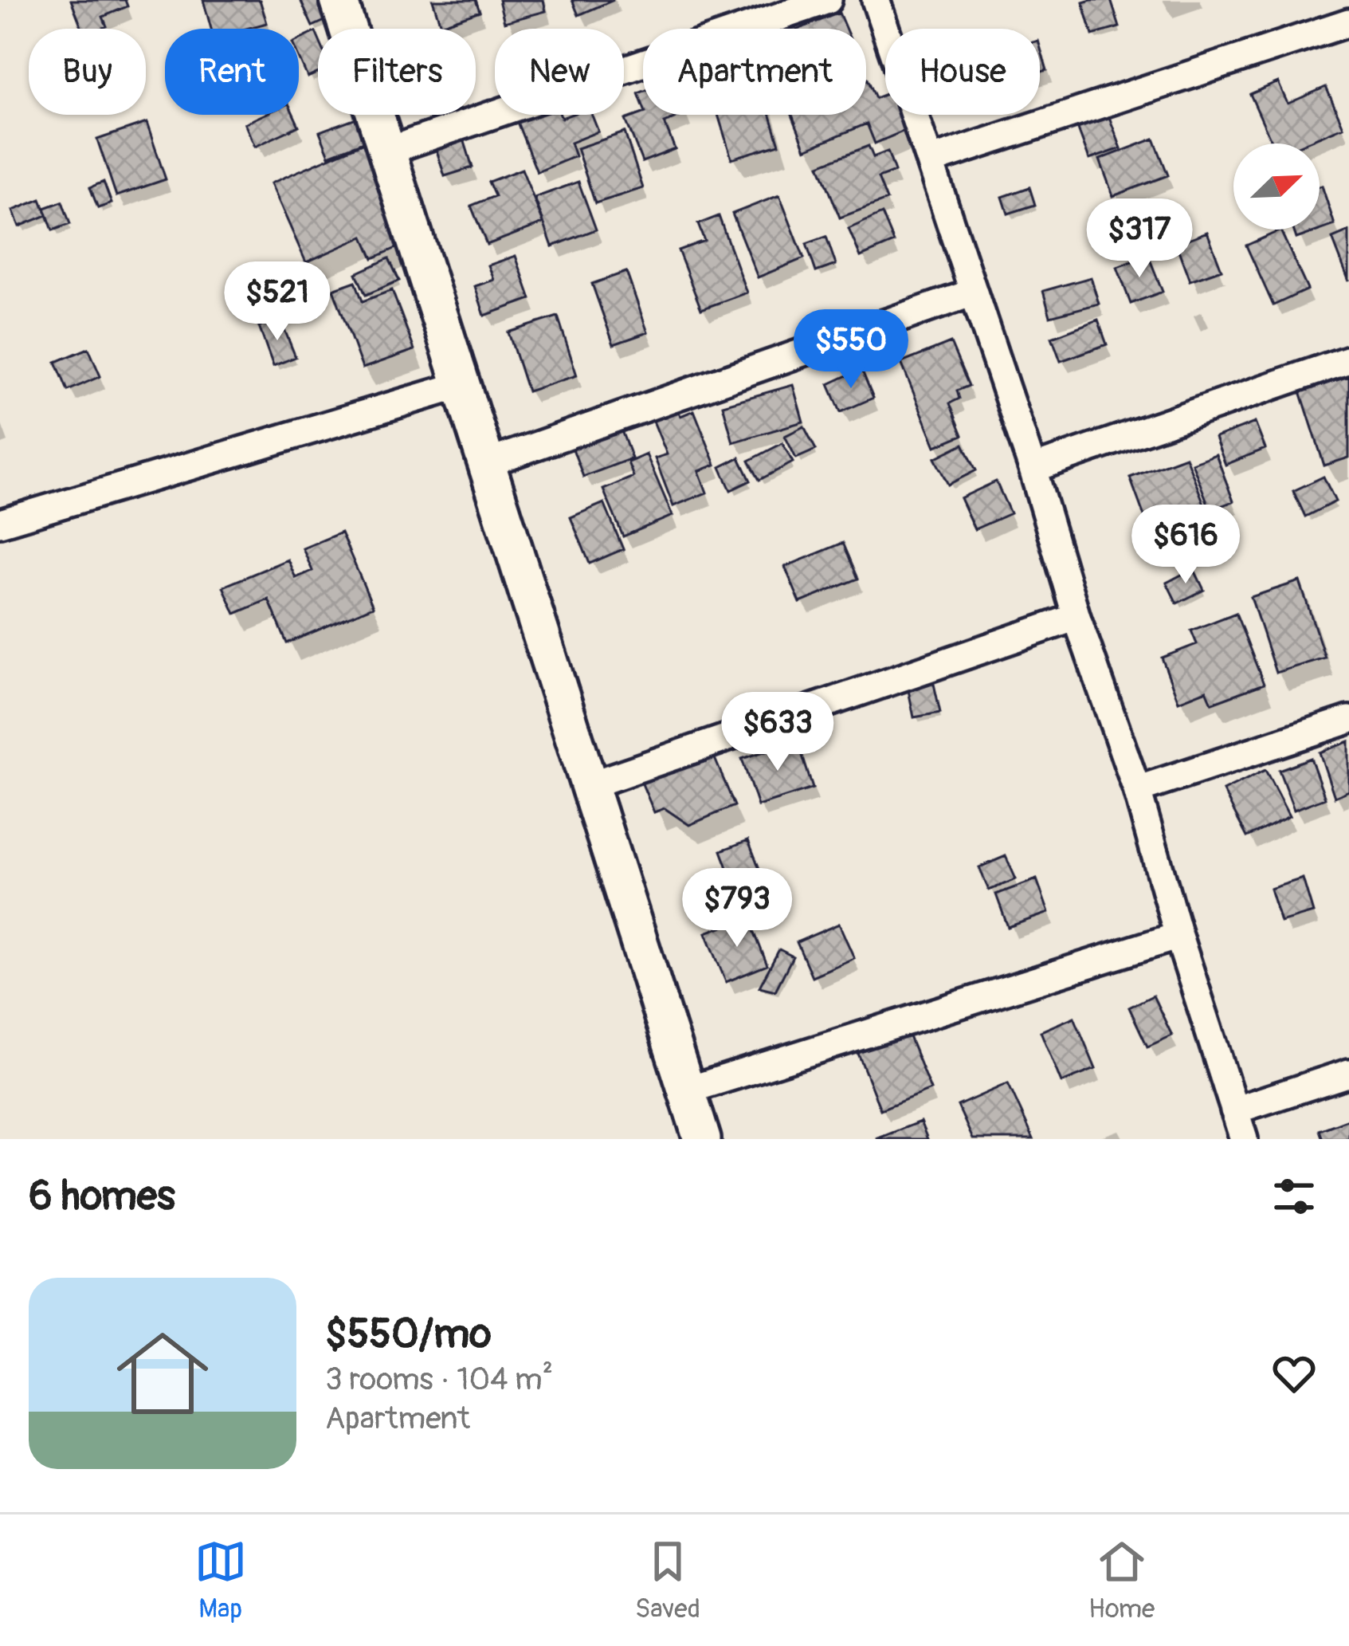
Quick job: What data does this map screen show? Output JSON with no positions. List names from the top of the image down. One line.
{"north":"top right","page":{"chip":["Buy","Rent","Filters","New","Apartment","House"],"price":["$317","$521","$550","$616","$633","$793"],"heading":"6 homes","list":[{"name":"$550/mo","note":"3 rooms · 104 m² · Apartment"}],"tabs":["Map","Saved","Home"]}}
